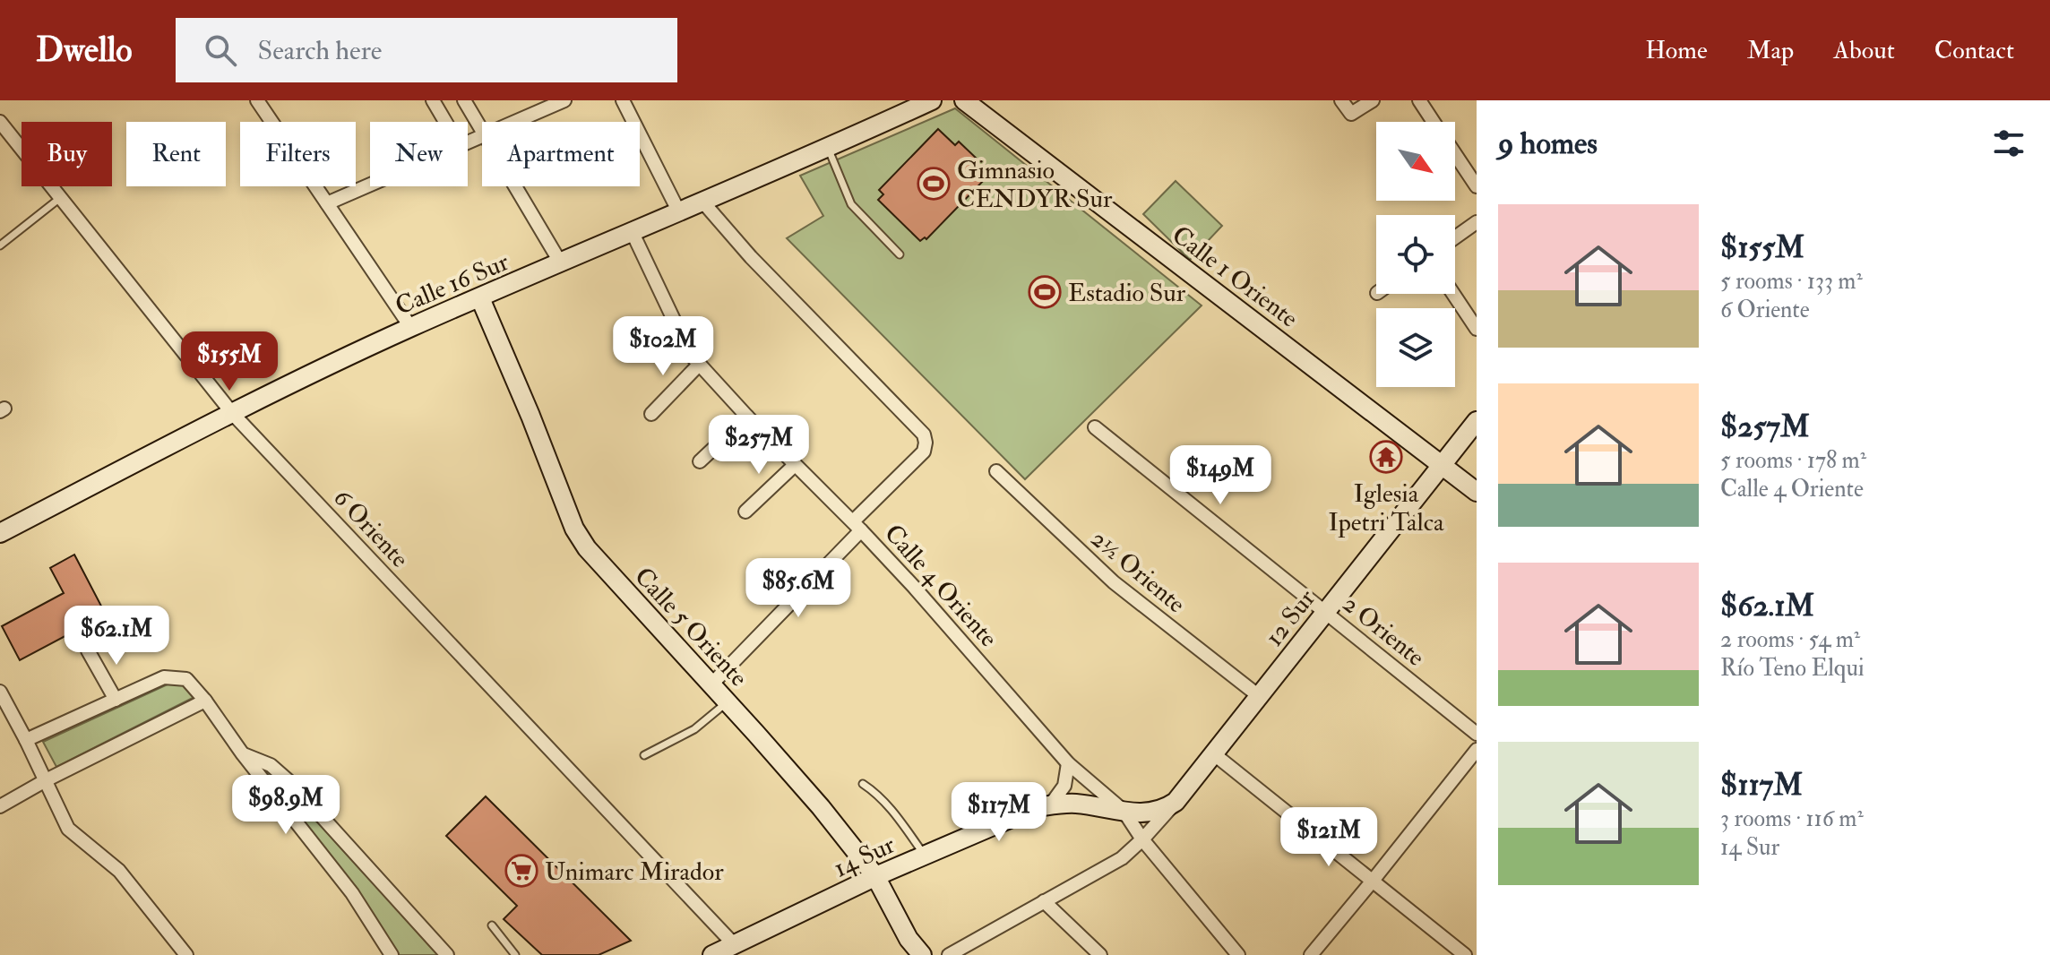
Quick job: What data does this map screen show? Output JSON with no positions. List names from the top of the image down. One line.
{"streets":{"main road":["Calle 1 Oriente","Calle 16 Sur","12 Sur","Calle 5 Oriente","14 Sur"],"street":["6 Oriente","2½ Oriente","Calle 4 Oriente","2 Oriente"]},"crossings":[["Calle 1 Oriente","12 Sur"],["Calle 16 Sur","6 Oriente"],["Calle 16 Sur","Calle 4 Oriente"],["Calle 16 Sur","Calle 5 Oriente"],["6 Oriente","14 Sur"],["2½ Oriente","12 Sur"],["Calle 4 Oriente","14 Sur"],["12 Sur","2 Oriente"],["Calle 5 Oriente","14 Sur"]],"places":{"sports":["Gimnasio CENDYR Sur","Estadio Sur"],"temple":["Iglesia Ipetri Talca"],"supermarket":["Unimarc Mirador"]},"north":"bottom right","page":{"header":"Dwello","search":"Search here","nav":["Home","Map","About","Contact"],"heading":"9 homes","chip":["Buy","Rent","Filters","New","Apartment"],"list":[{"name":"$155M","note":"5 rooms · 133 m² · 6 Oriente"},{"name":"$257M","note":"5 rooms · 178 m² · Calle 4 Oriente"},{"name":"$62.1M","note":"2 rooms · 54 m² · Río Teno Elqui"},{"name":"$117M","note":"3 rooms · 116 m² · 14 Sur"}],"price":["$102M","$155M","$257M","$149M","$85.6M","$62.1M","$98.9M","$117M","$121M"]}}
